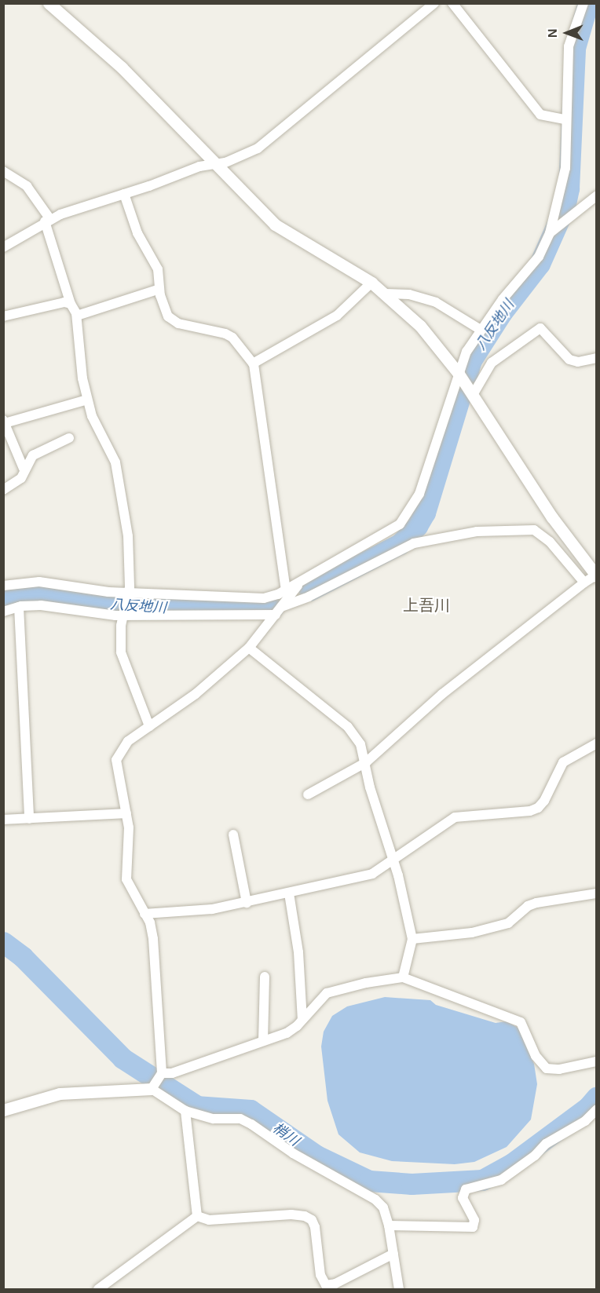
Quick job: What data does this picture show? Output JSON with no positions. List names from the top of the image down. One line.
{"districts":["上吾川"],"water":["八反地川","梢川"],"north":"left"}
